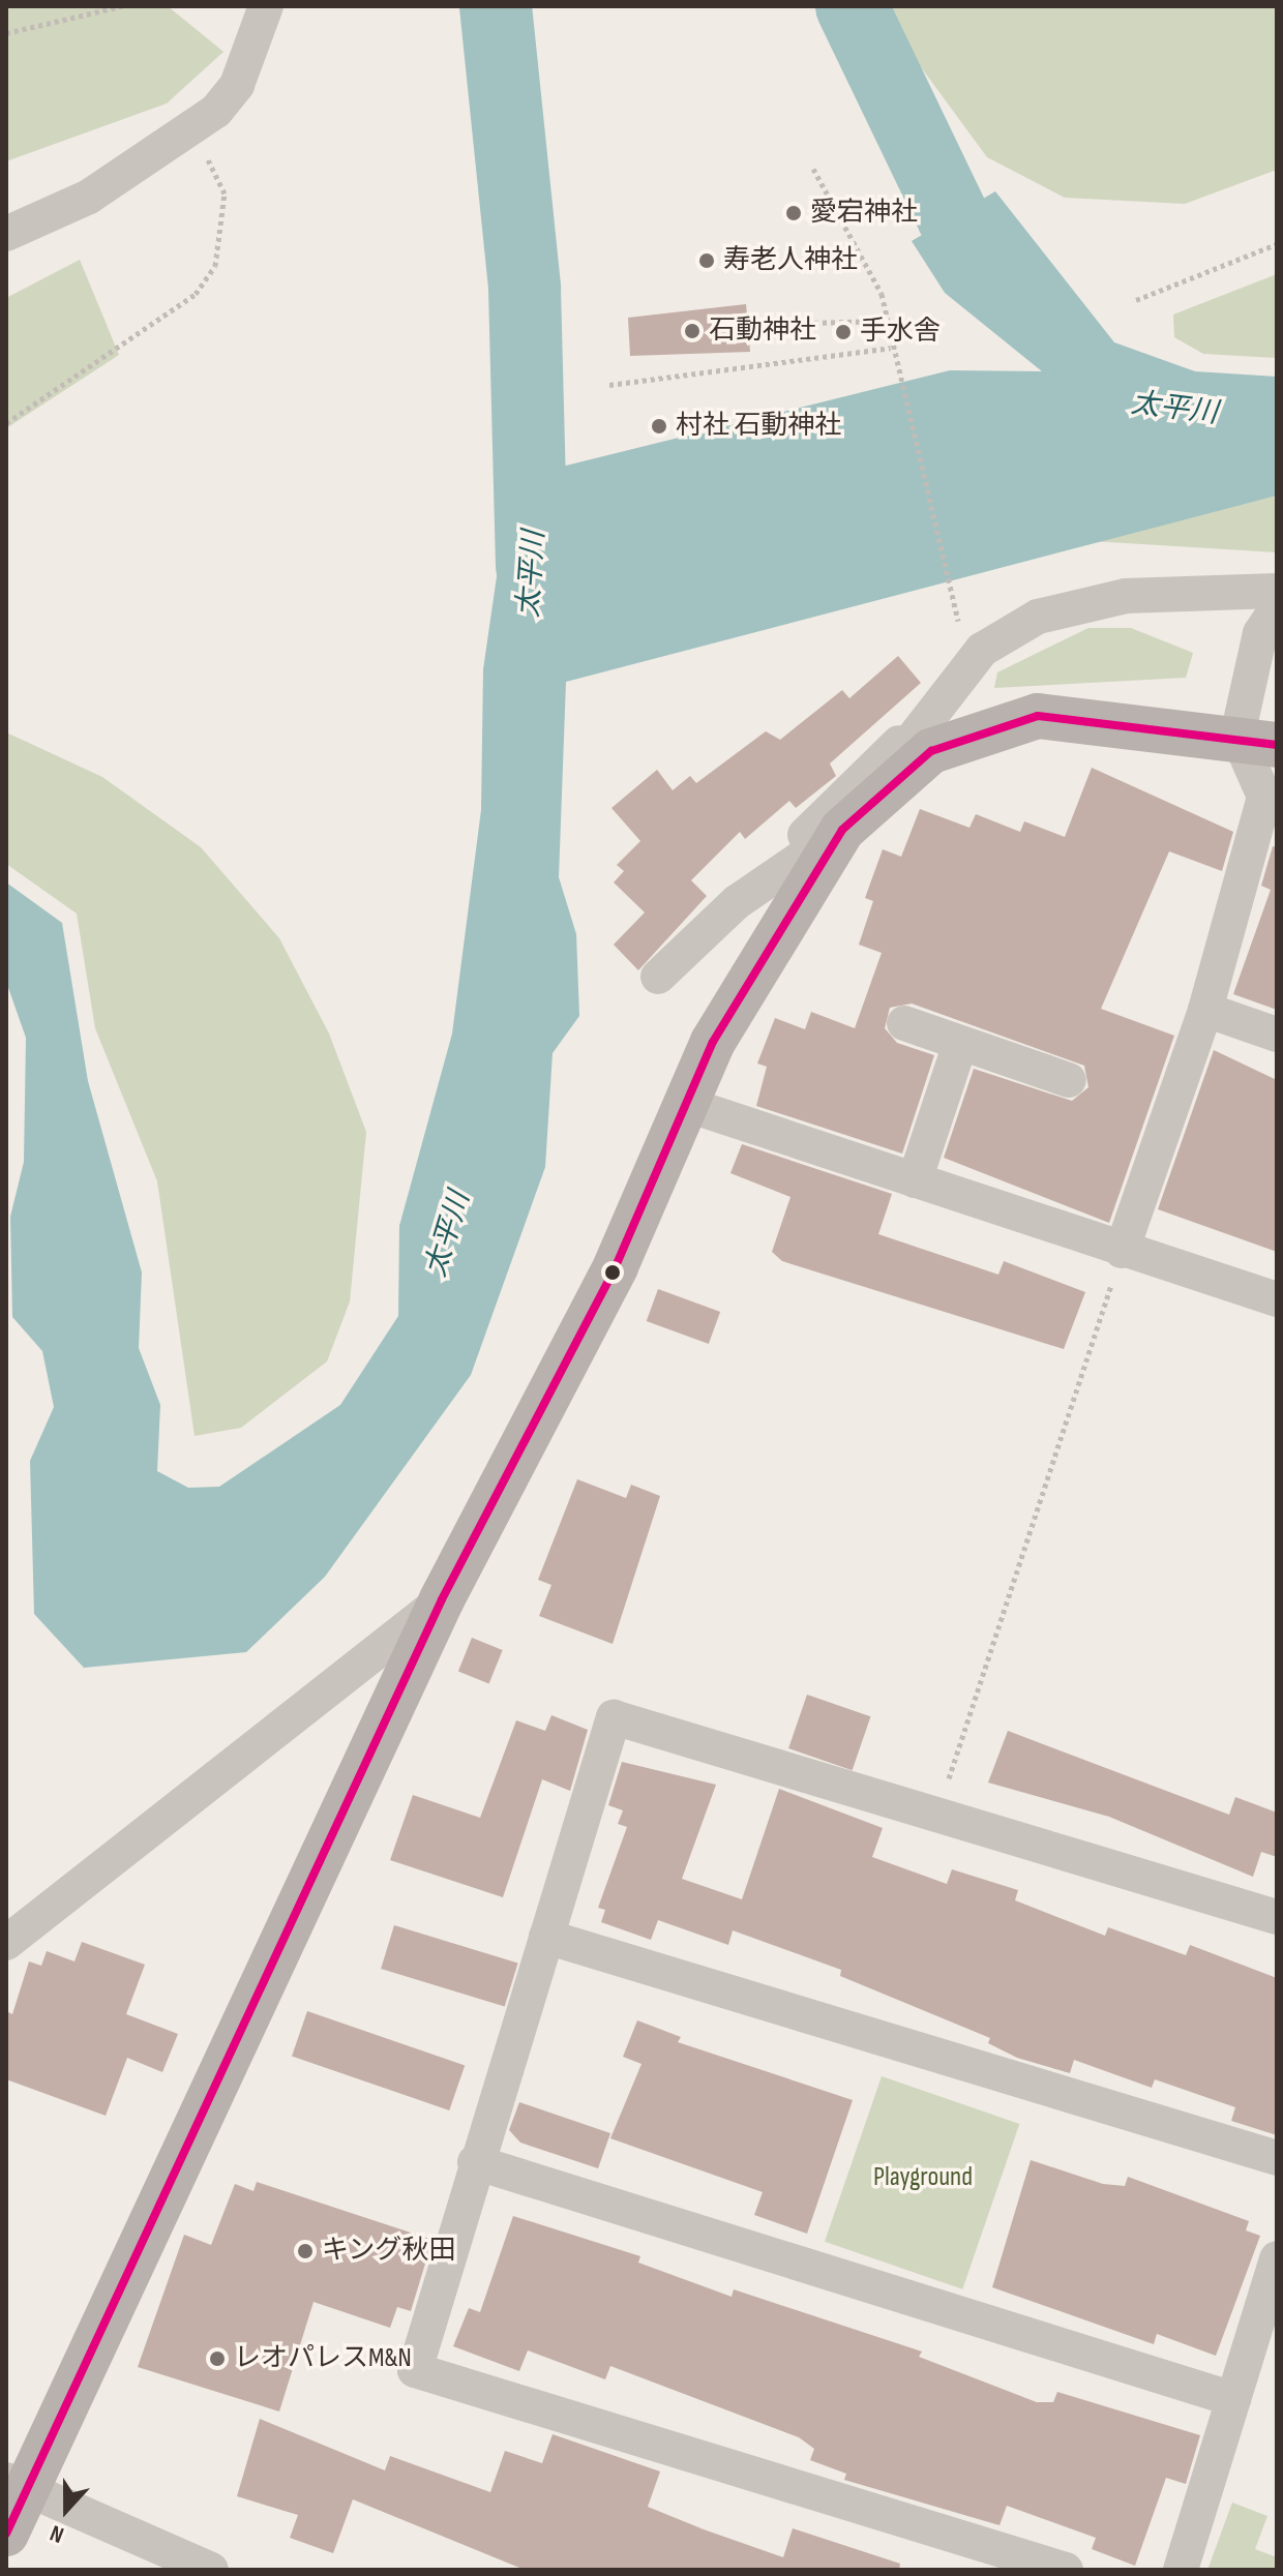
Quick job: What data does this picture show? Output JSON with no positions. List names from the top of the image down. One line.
{"water":["太平川"],"parks":["Playground"],"places":["愛宕神社","寿老人神社","石動神社","手水舎","村社 石動神社","キング秋田","レオパレスM&N"],"north":"bottom"}
